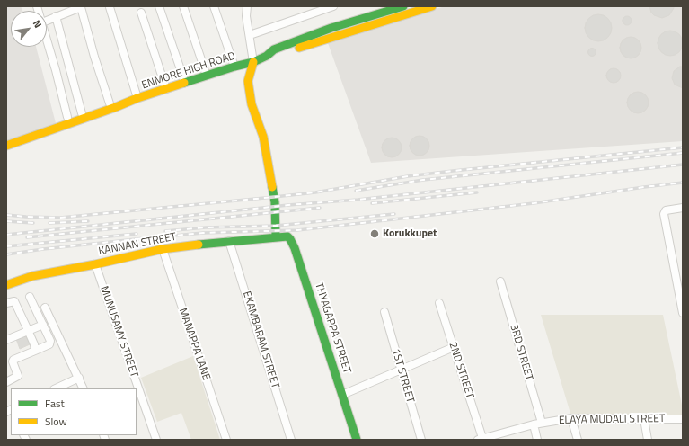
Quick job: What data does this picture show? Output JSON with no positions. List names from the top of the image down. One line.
{"streets":{"street":["ENMORE HIGH ROAD","KANNAN STREET","THYAGAPPA STREET","MUNUSAMY STREET","EKAMBARAM STREET","MANAPPA LANE","3RD STREET","2ND STREET","1ST STREET","ELAYA MUDALI STREET"]},"crossings":[["KANNAN STREET","THYAGAPPA STREET"],["KANNAN STREET","MUNUSAMY STREET"],["KANNAN STREET","EKAMBARAM STREET"],["KANNAN STREET","MANAPPA LANE"],["3RD STREET","ELAYA MUDALI STREET"],["2ND STREET","ELAYA MUDALI STREET"]],"places":["Korukkupet"],"legend":["Fast","Slow"],"north":"top right"}
